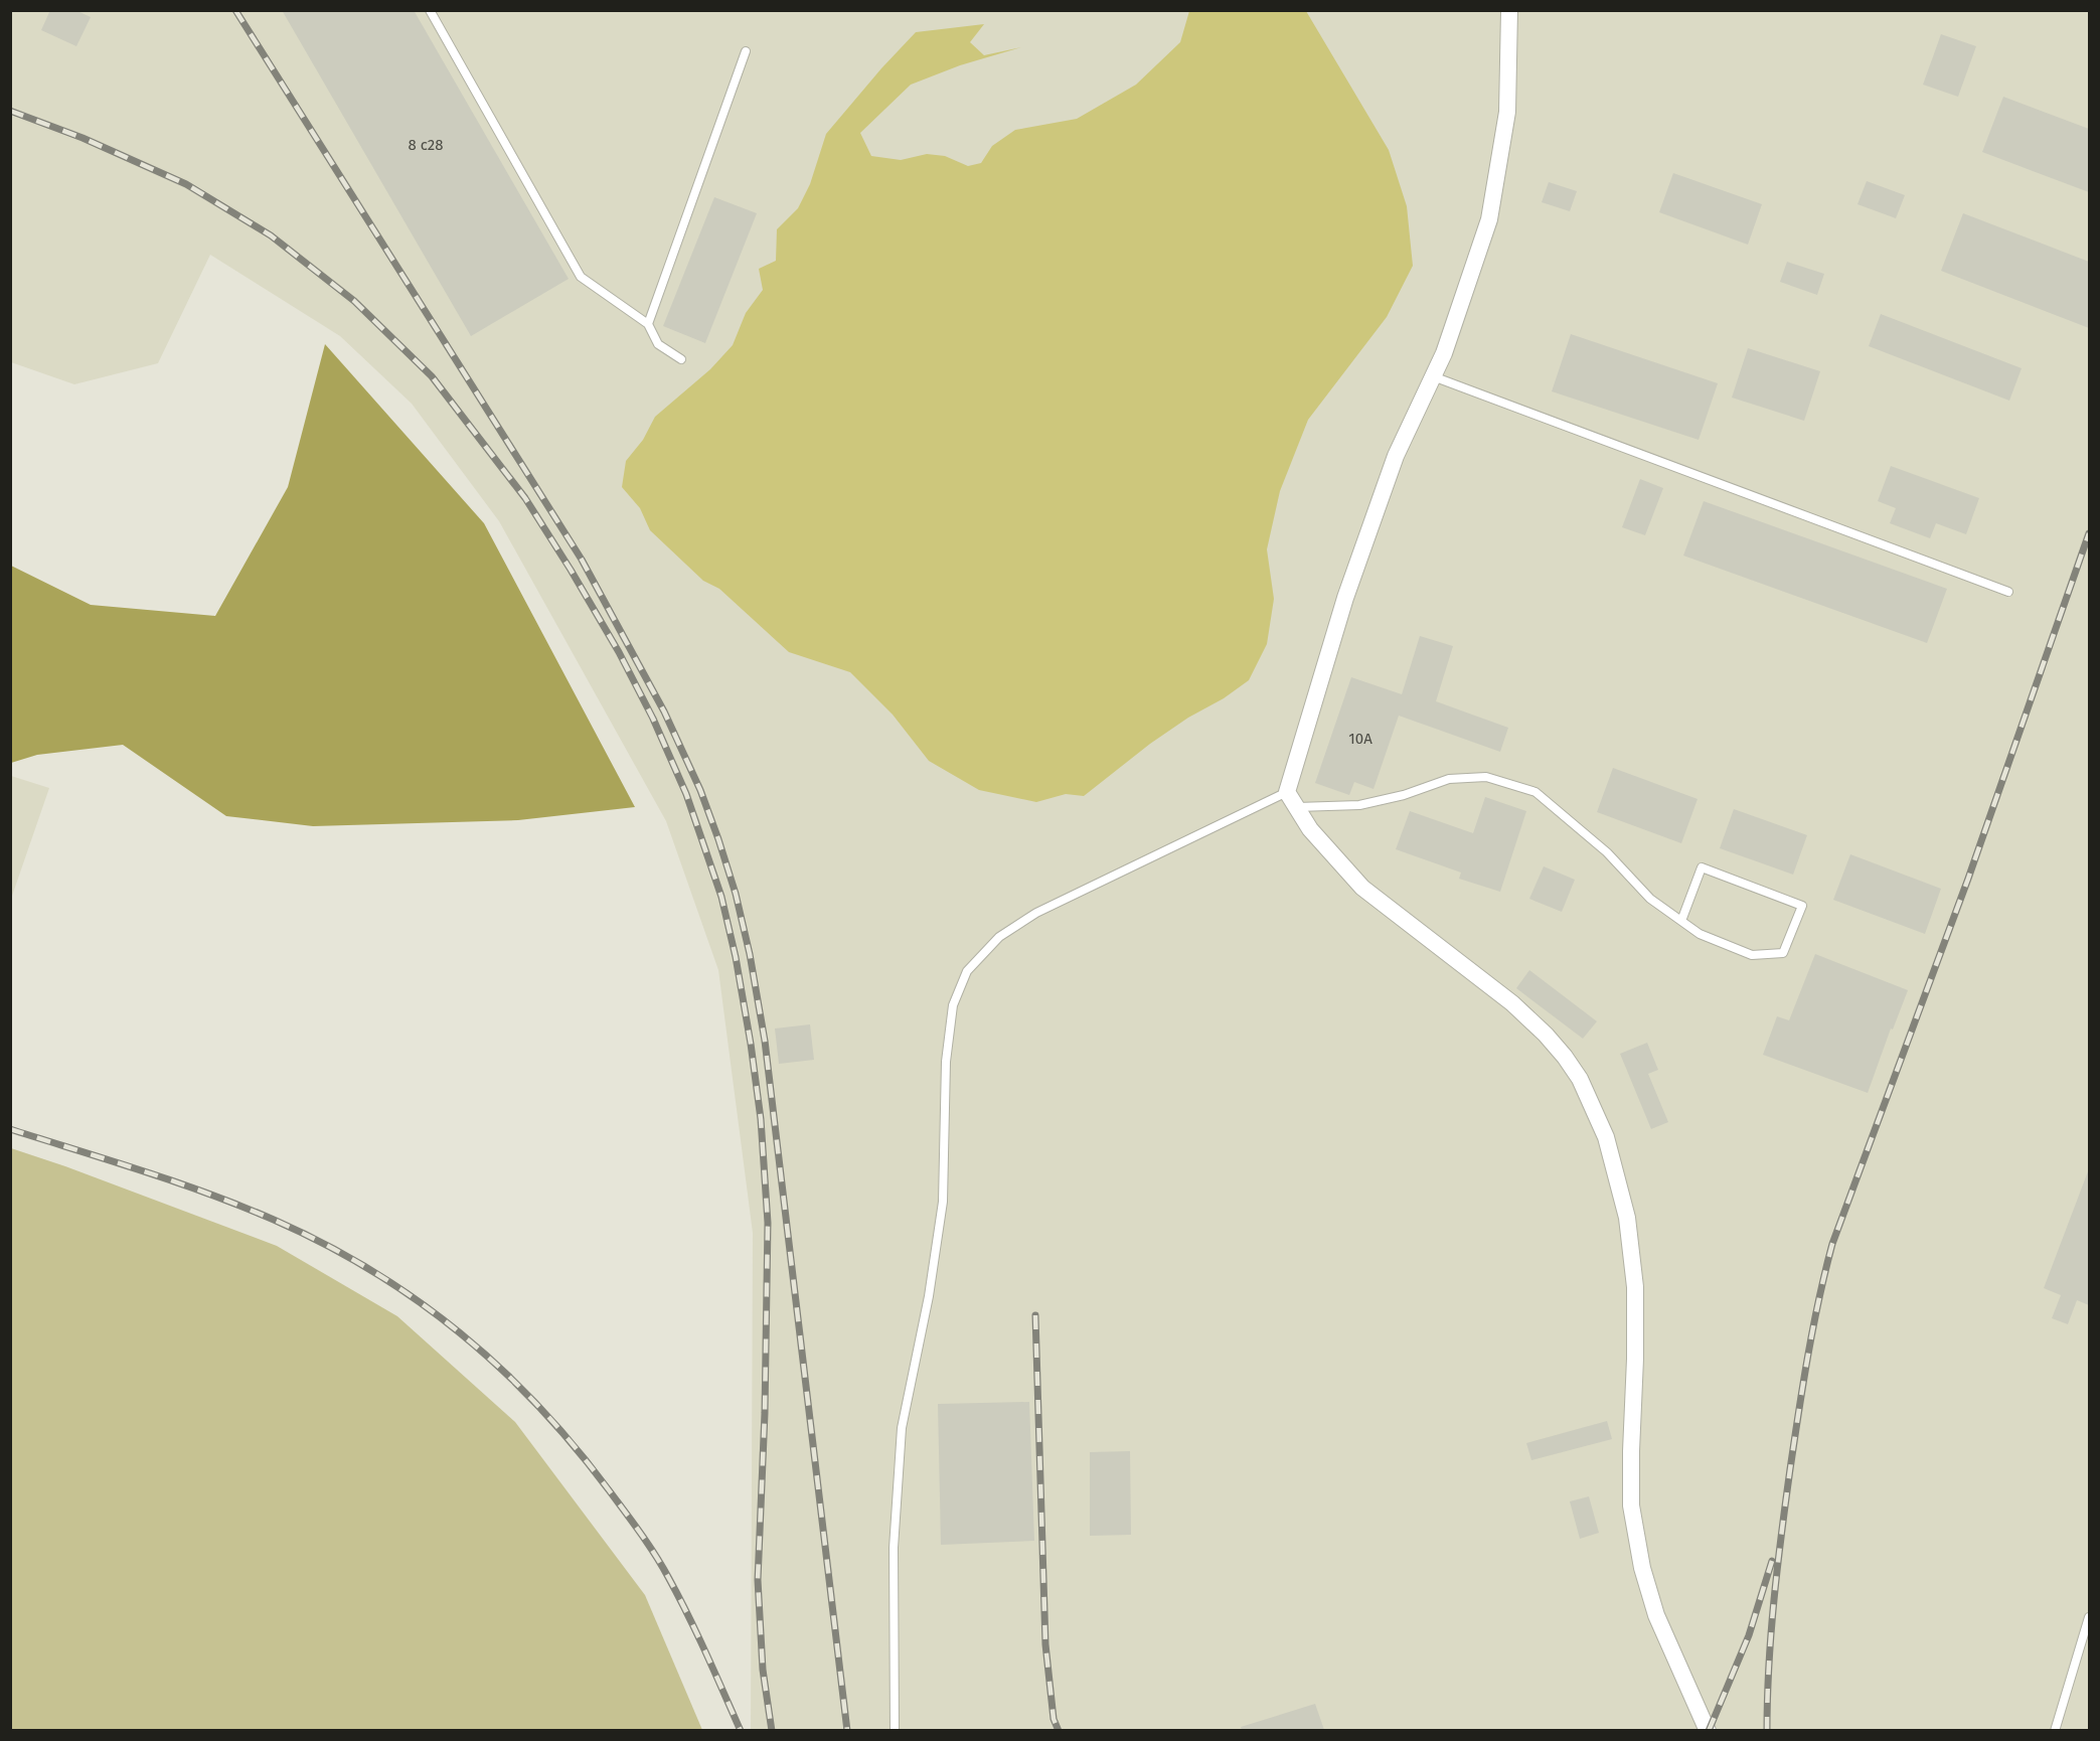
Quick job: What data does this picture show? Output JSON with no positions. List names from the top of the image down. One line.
{"house_numbers":["8 с28","10А"]}
